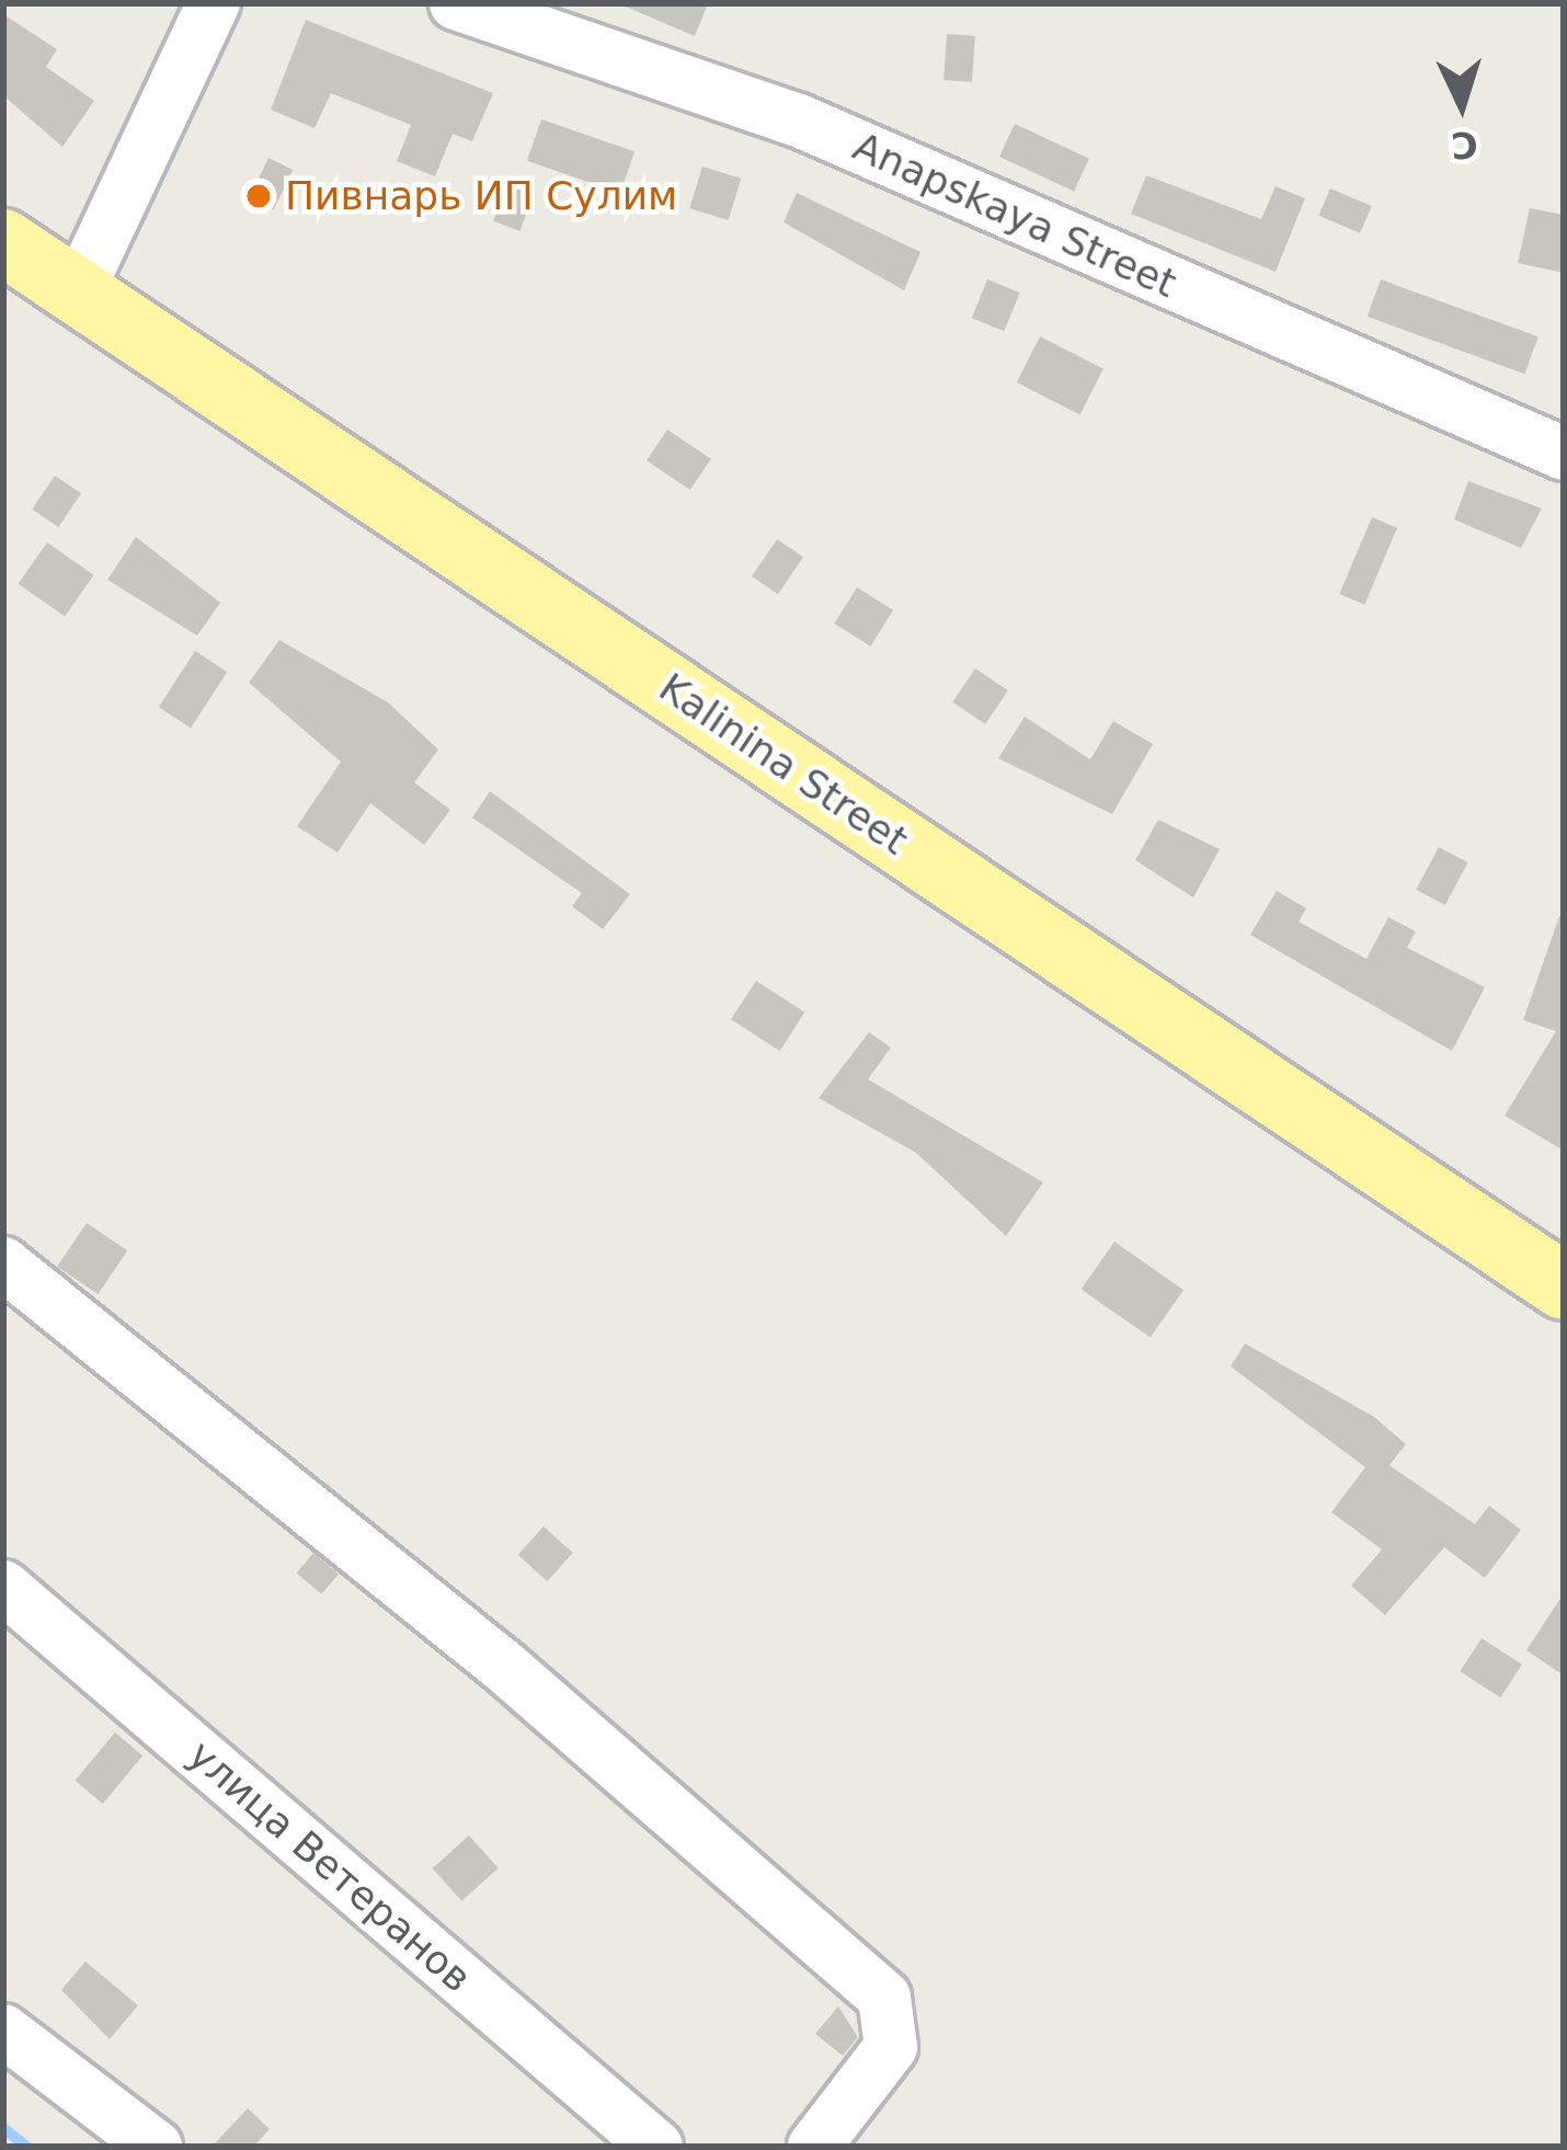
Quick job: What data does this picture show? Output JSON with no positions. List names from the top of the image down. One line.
{"streets":{"main road":["Kalinina Street"],"street":["Anapskaya Street","улица Ветеранов"]},"places":["Пивнарь ИП Сулим"],"north":"bottom"}
